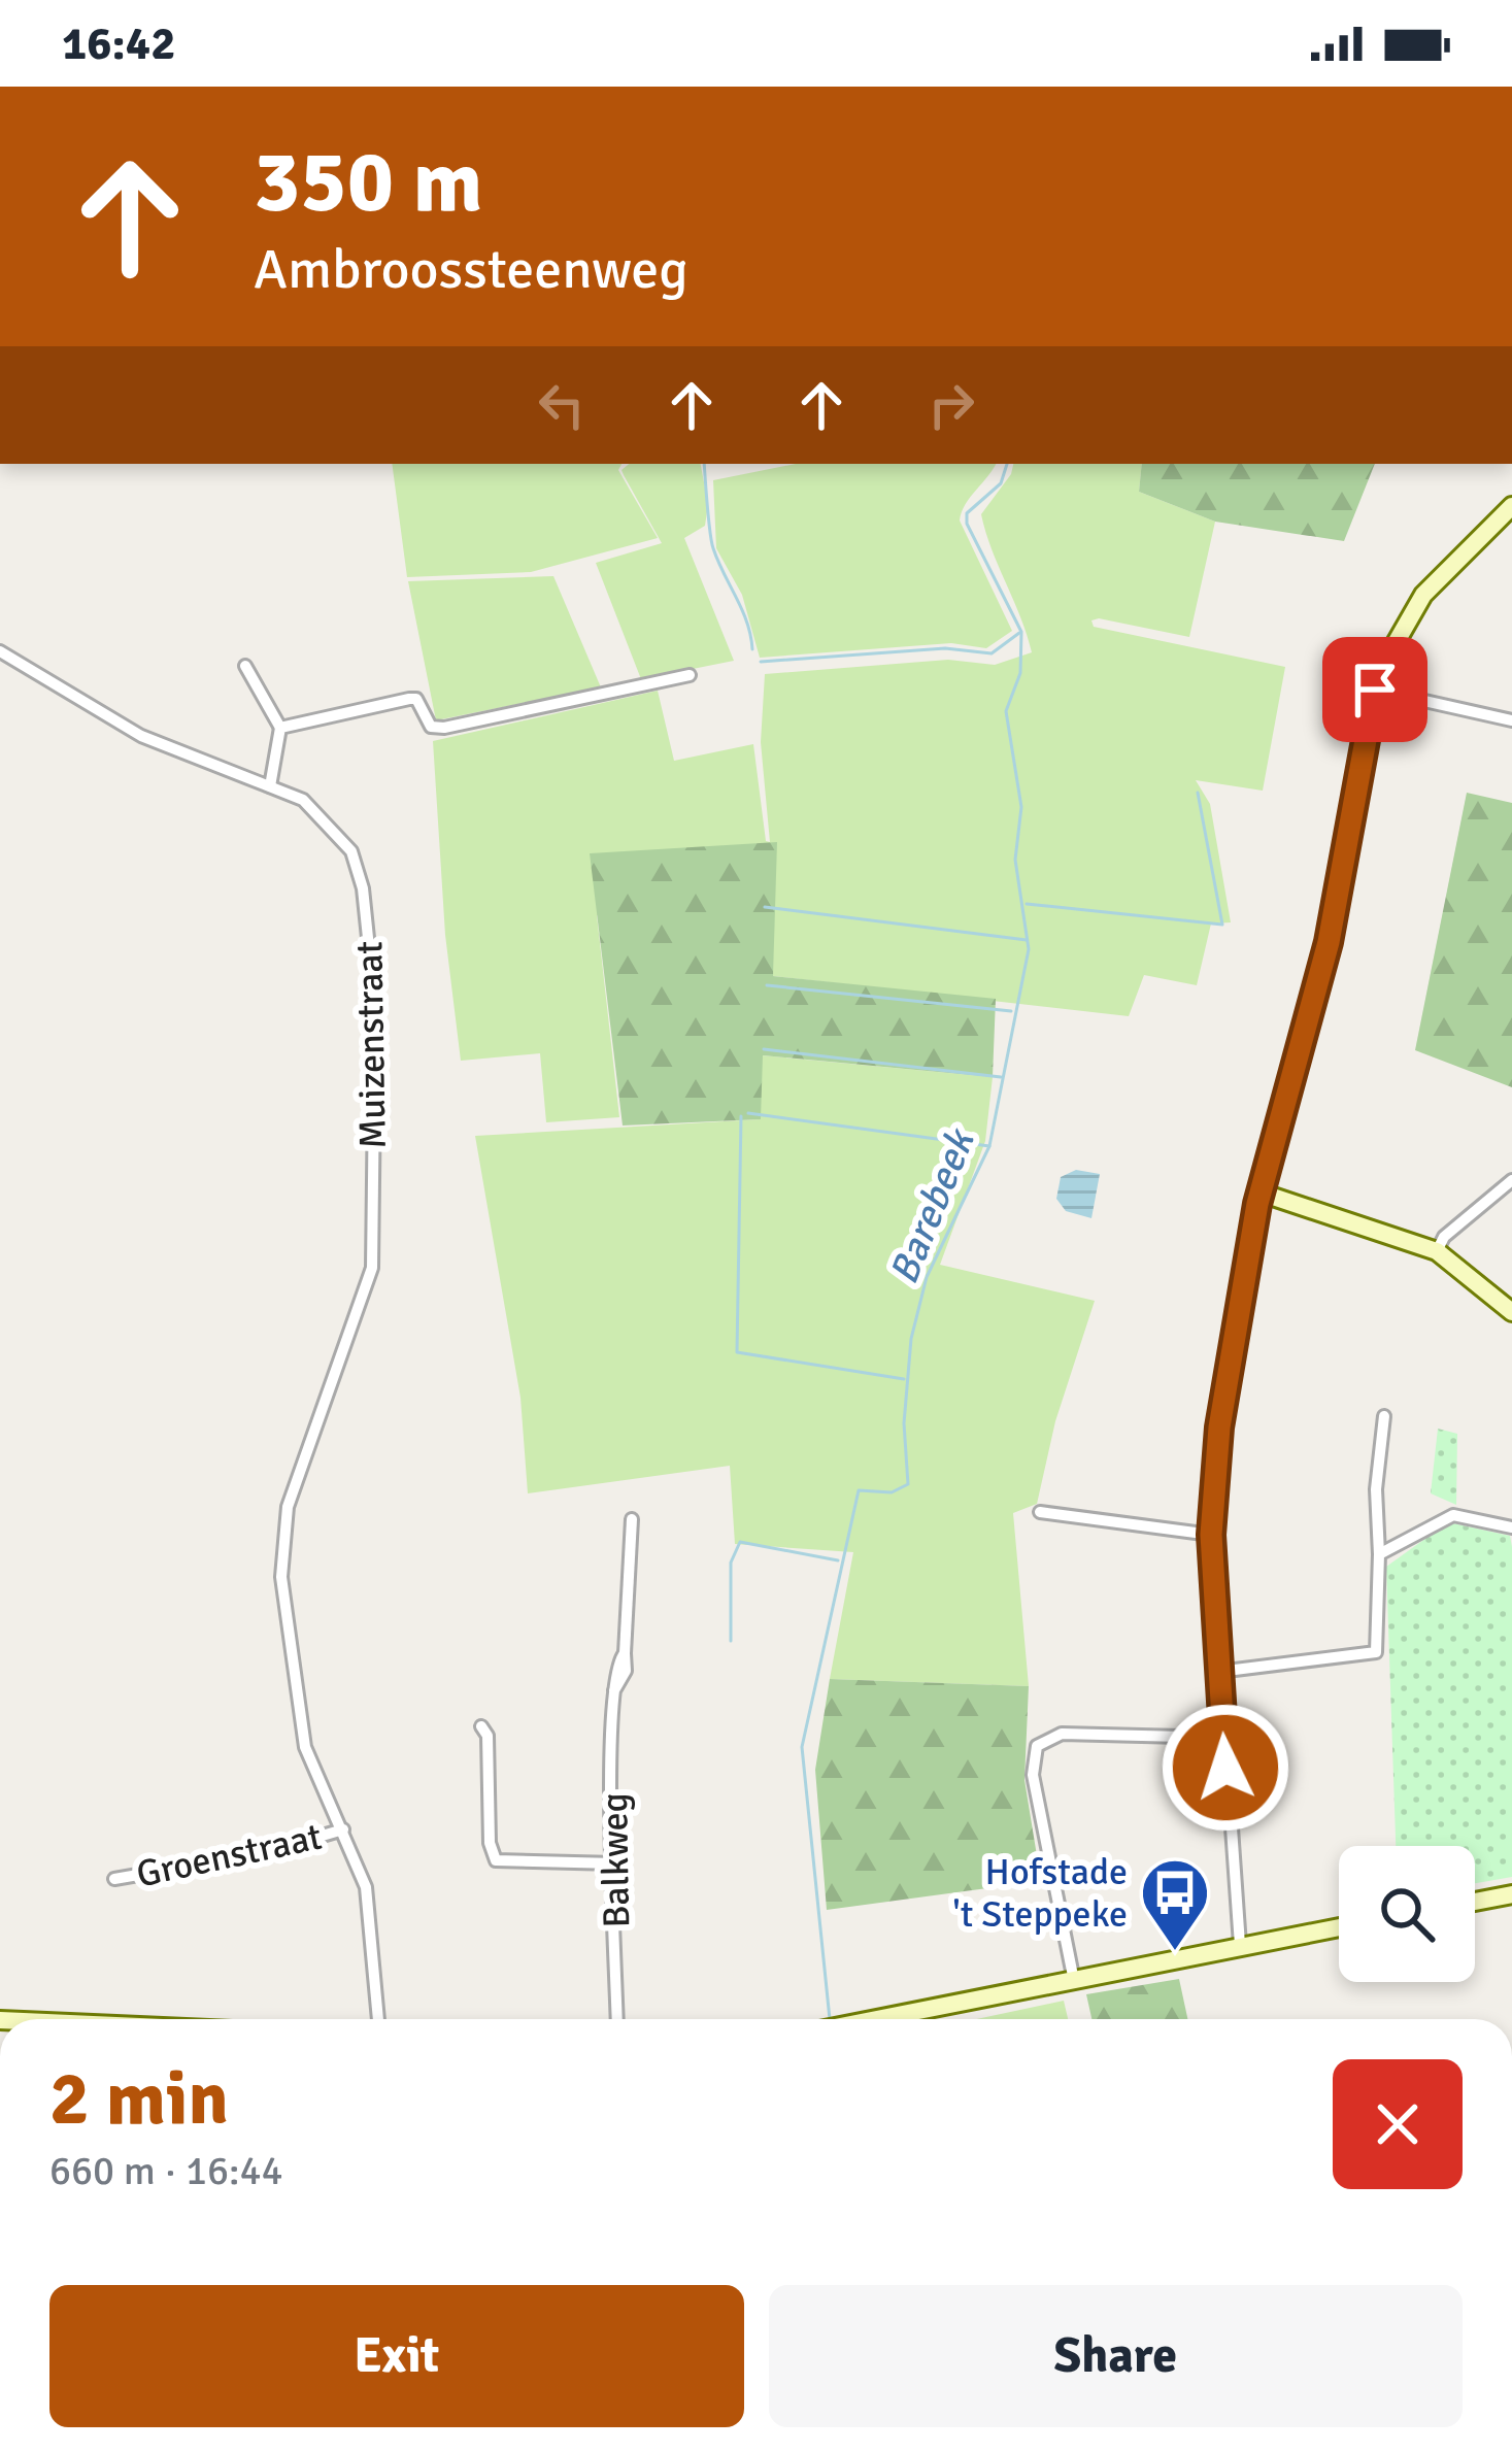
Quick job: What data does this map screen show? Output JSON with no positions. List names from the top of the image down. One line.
{"streets":{"street":["Muizenstraat","Groenstraat","Balkweg"]},"crossings":[["Muizenstraat","Groenstraat"]],"water":["Barebeek"],"places":{"bus stop":["Hofstade 't Steppeke"]},"page":{"status":"16:42","turn":["350 m","Ambroossteenweg"],"heading":["2 min","660 m · 16:44"],"buttons":["Exit","Share"]}}
